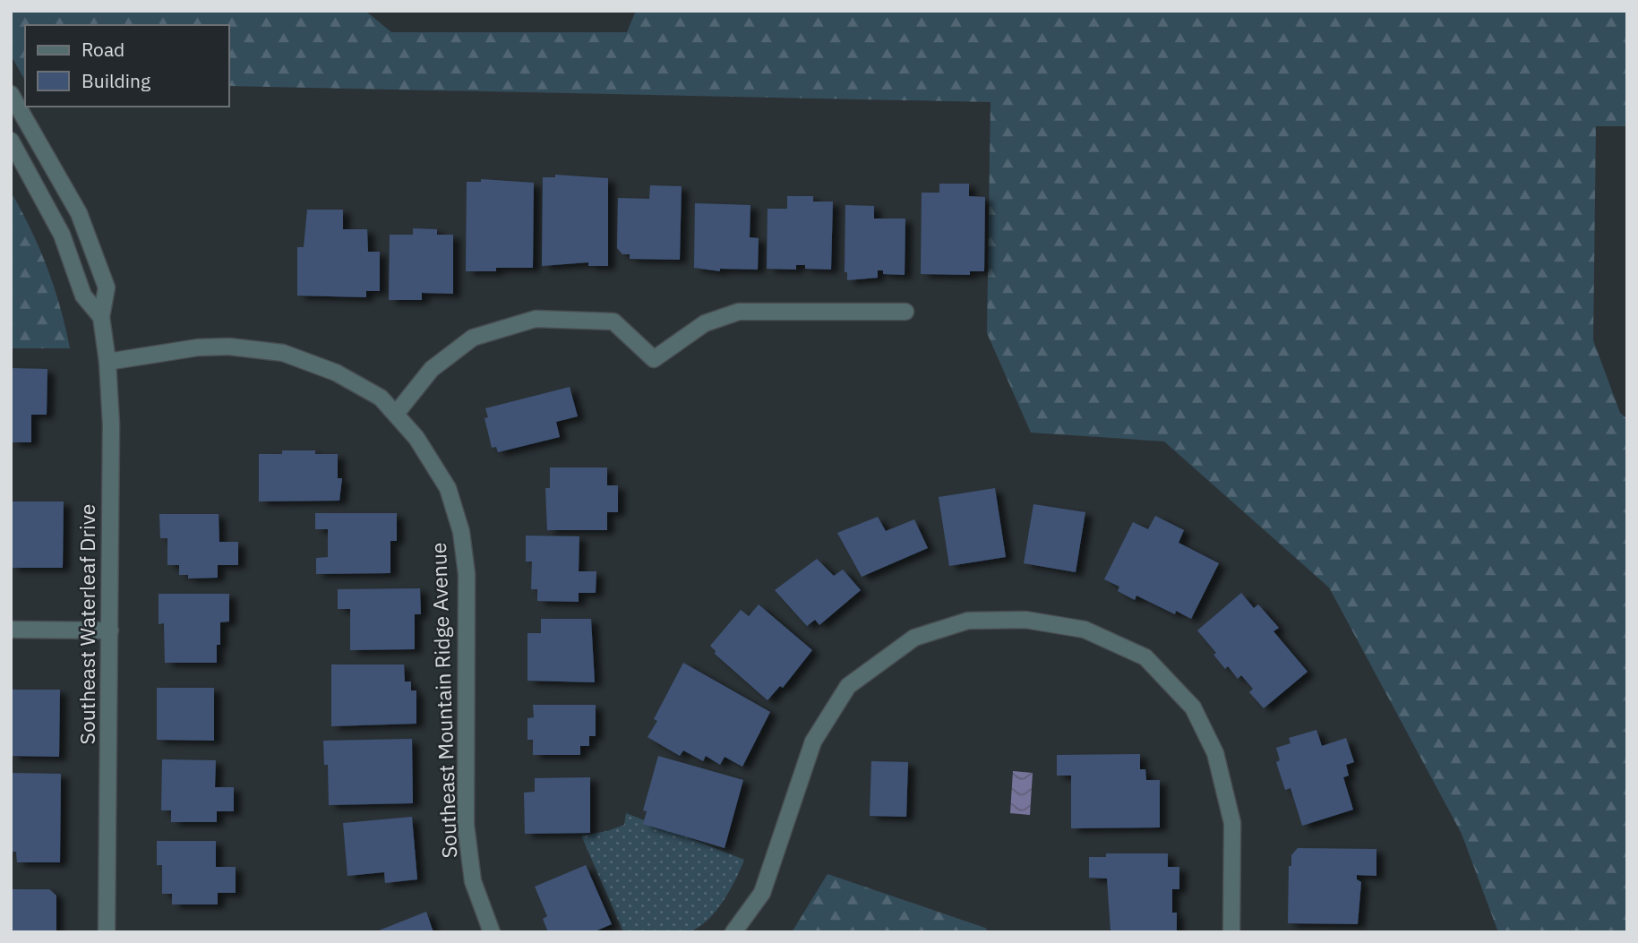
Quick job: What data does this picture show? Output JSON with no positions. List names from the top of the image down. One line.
{"streets":{"street":["Southeast Waterleaf Drive","Southeast Mountain Ridge Avenue"]},"crossings":[["Southeast Waterleaf Drive","Southeast Mountain Ridge Avenue"]],"legend":["Road","Building"]}
